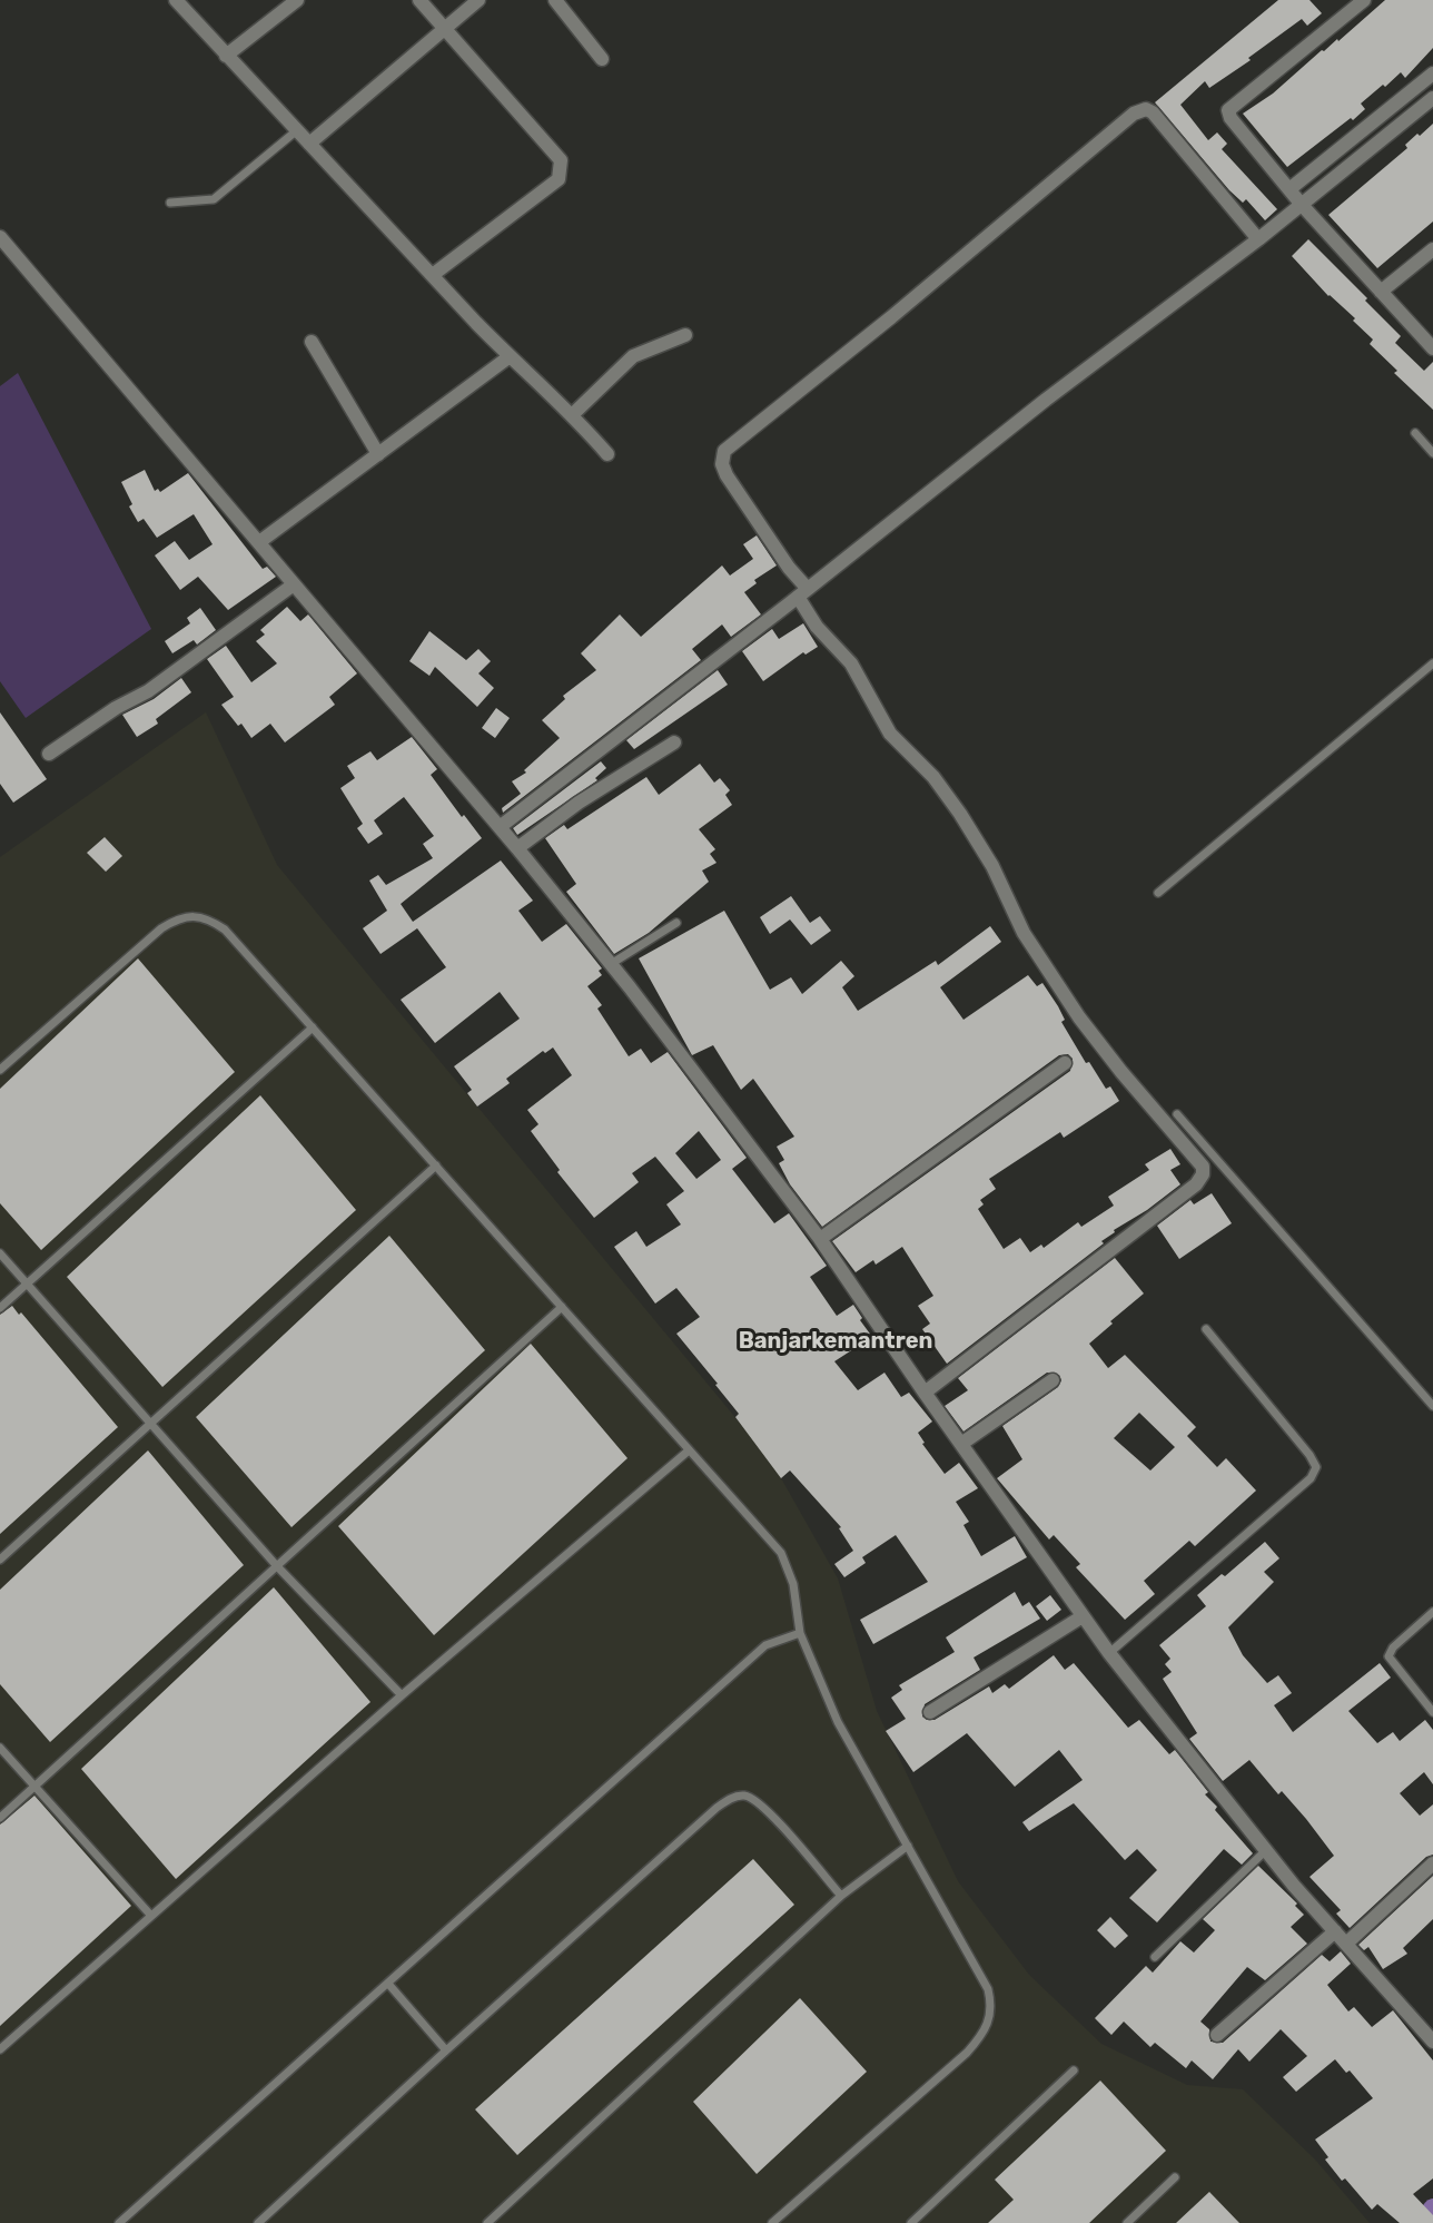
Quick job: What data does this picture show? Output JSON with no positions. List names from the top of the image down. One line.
{"districts":["Banjarkemantren"]}
